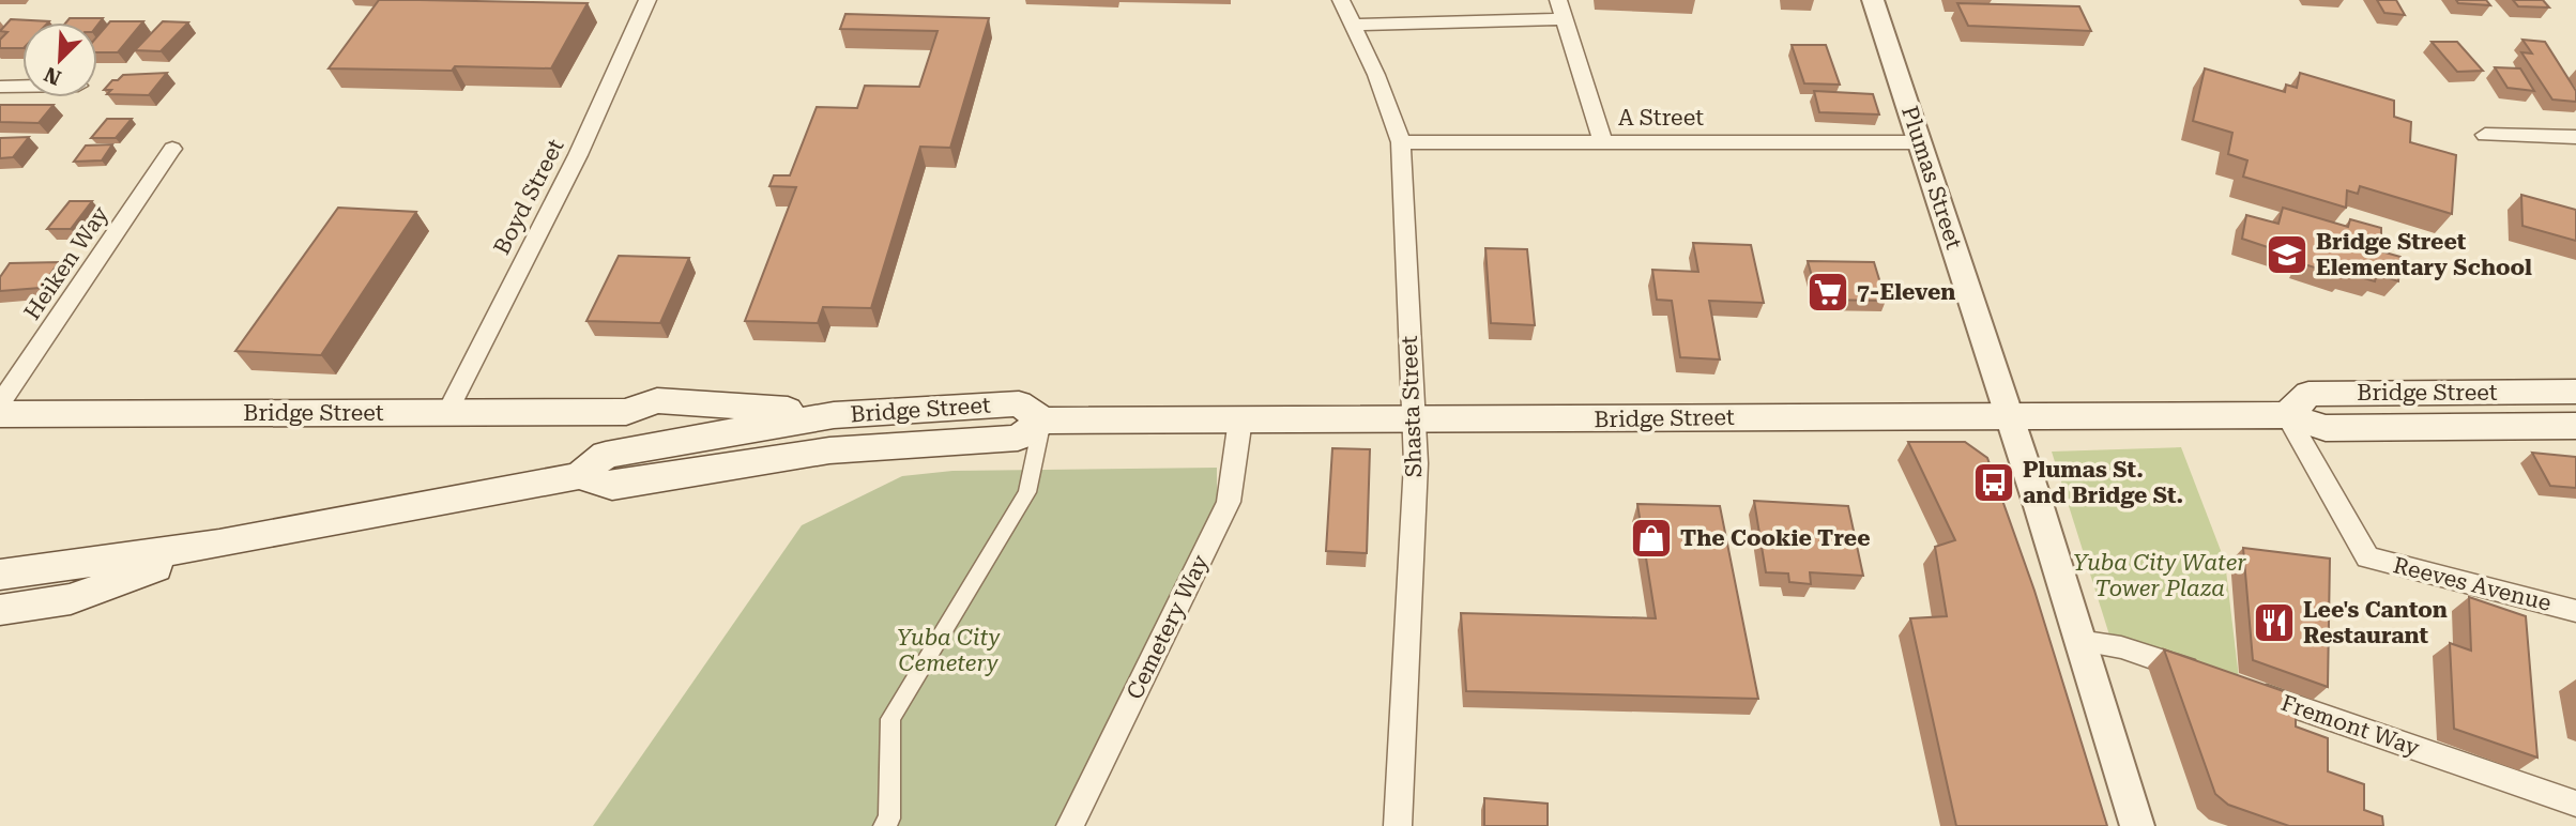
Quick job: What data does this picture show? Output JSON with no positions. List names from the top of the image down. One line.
{"streets":{"main road":["Bridge Street"],"street":["A Street","Plumas Street","Boyd Street","Heiken Way","Shasta Street","Reeves Avenue","Cemetery Way","Fremont Way"]},"crossings":[["A Street","Plumas Street"],["A Street","Shasta Street"],["Plumas Street","Bridge Street"],["Plumas Street","Fremont Way"],["Boyd Street","Bridge Street"],["Bridge Street","Shasta Street"],["Bridge Street","Reeves Avenue"],["Bridge Street","Cemetery Way"]],"parks":["Yuba City Water Tower Plaza","Yuba City Cemetery"],"places":{"school or university":["Bridge Street Elementary School"],"supermarket":["7-Eleven"],"bus stop":["Plumas St. and Bridge St."],"shop":["The Cookie Tree"],"restaurant":["Lee's Canton Restaurant"]},"north":"bottom left"}
